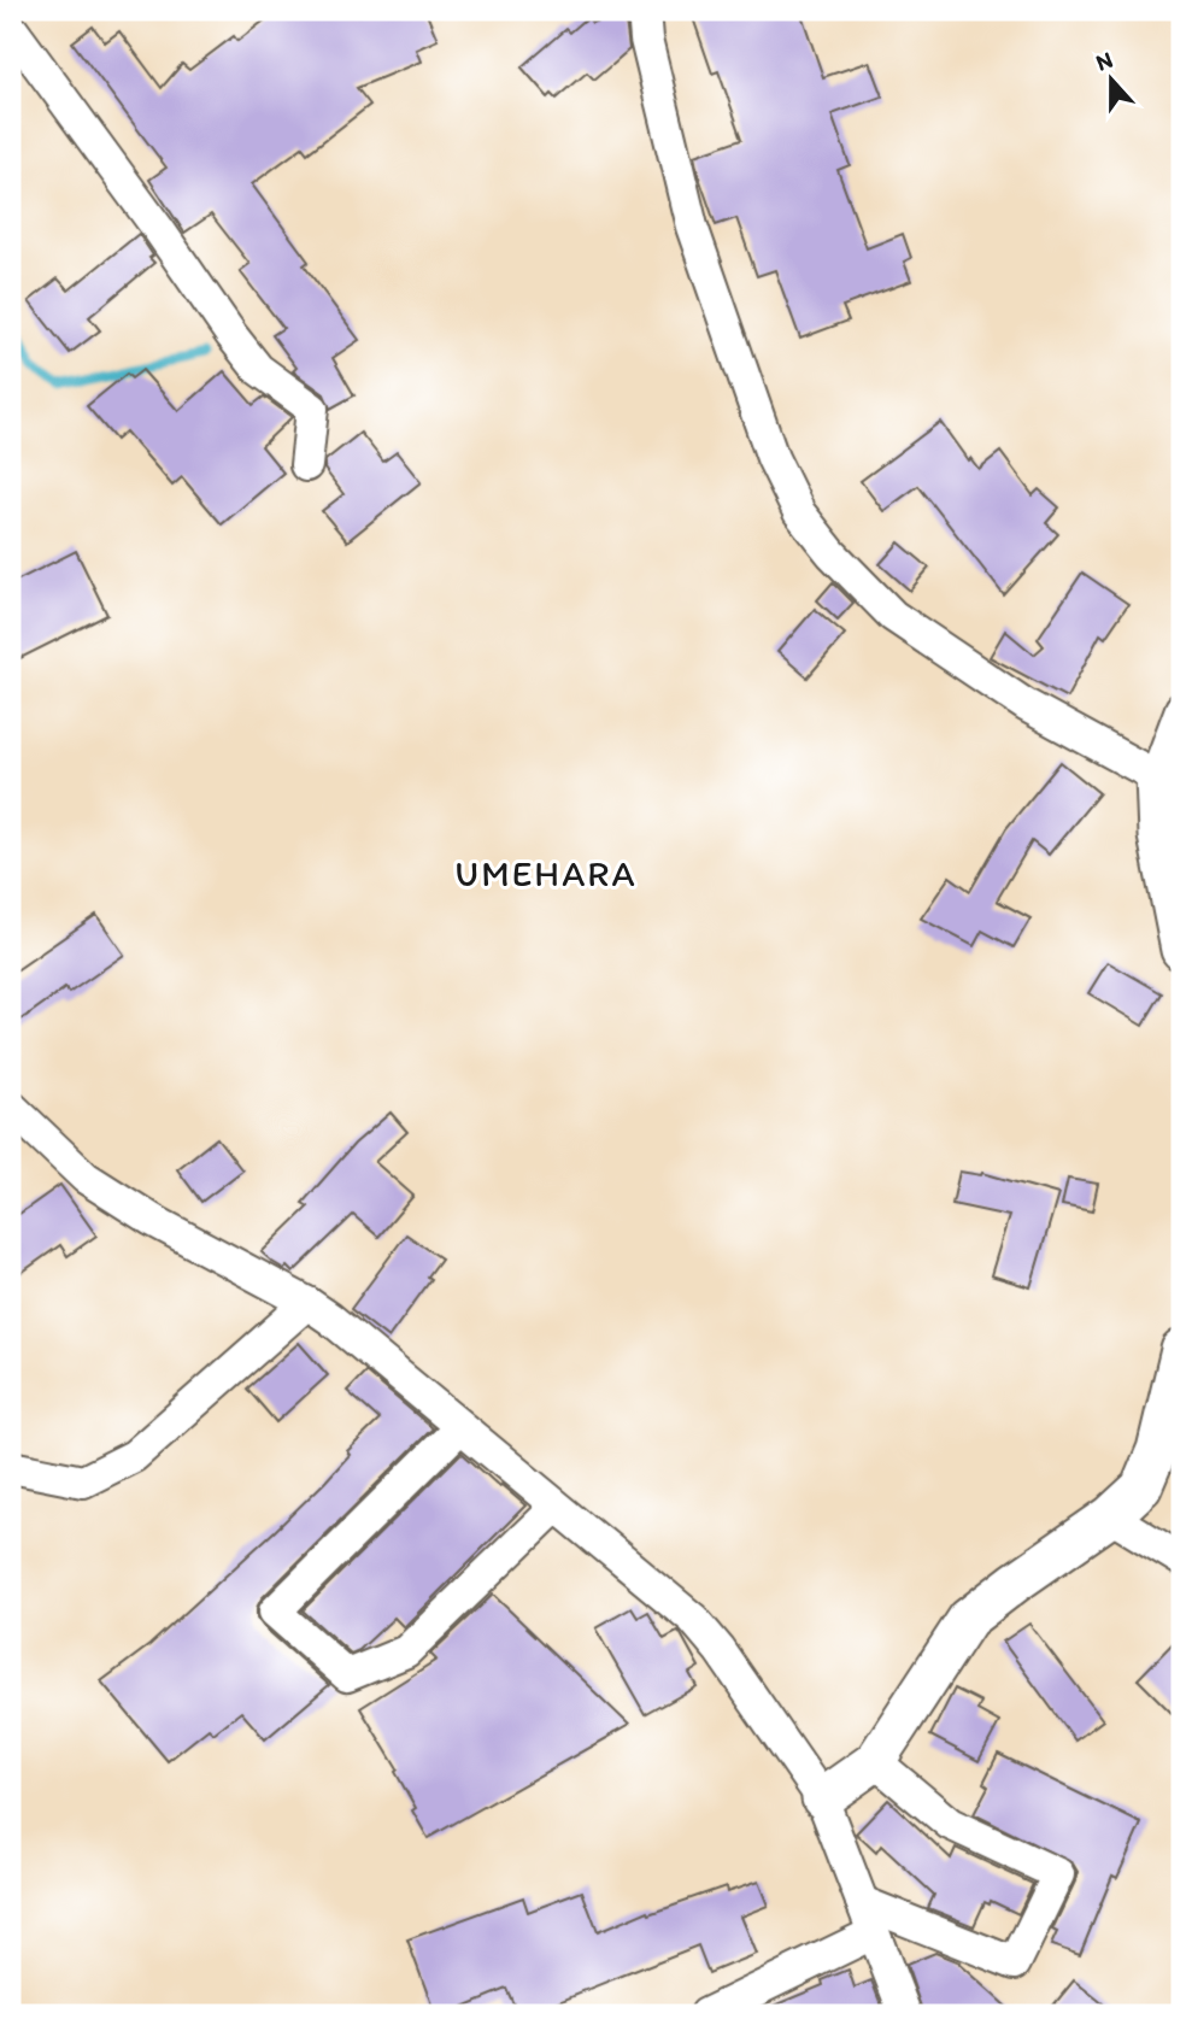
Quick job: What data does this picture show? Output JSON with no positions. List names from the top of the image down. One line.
{"districts":["UMEHARA"],"north":"top"}
